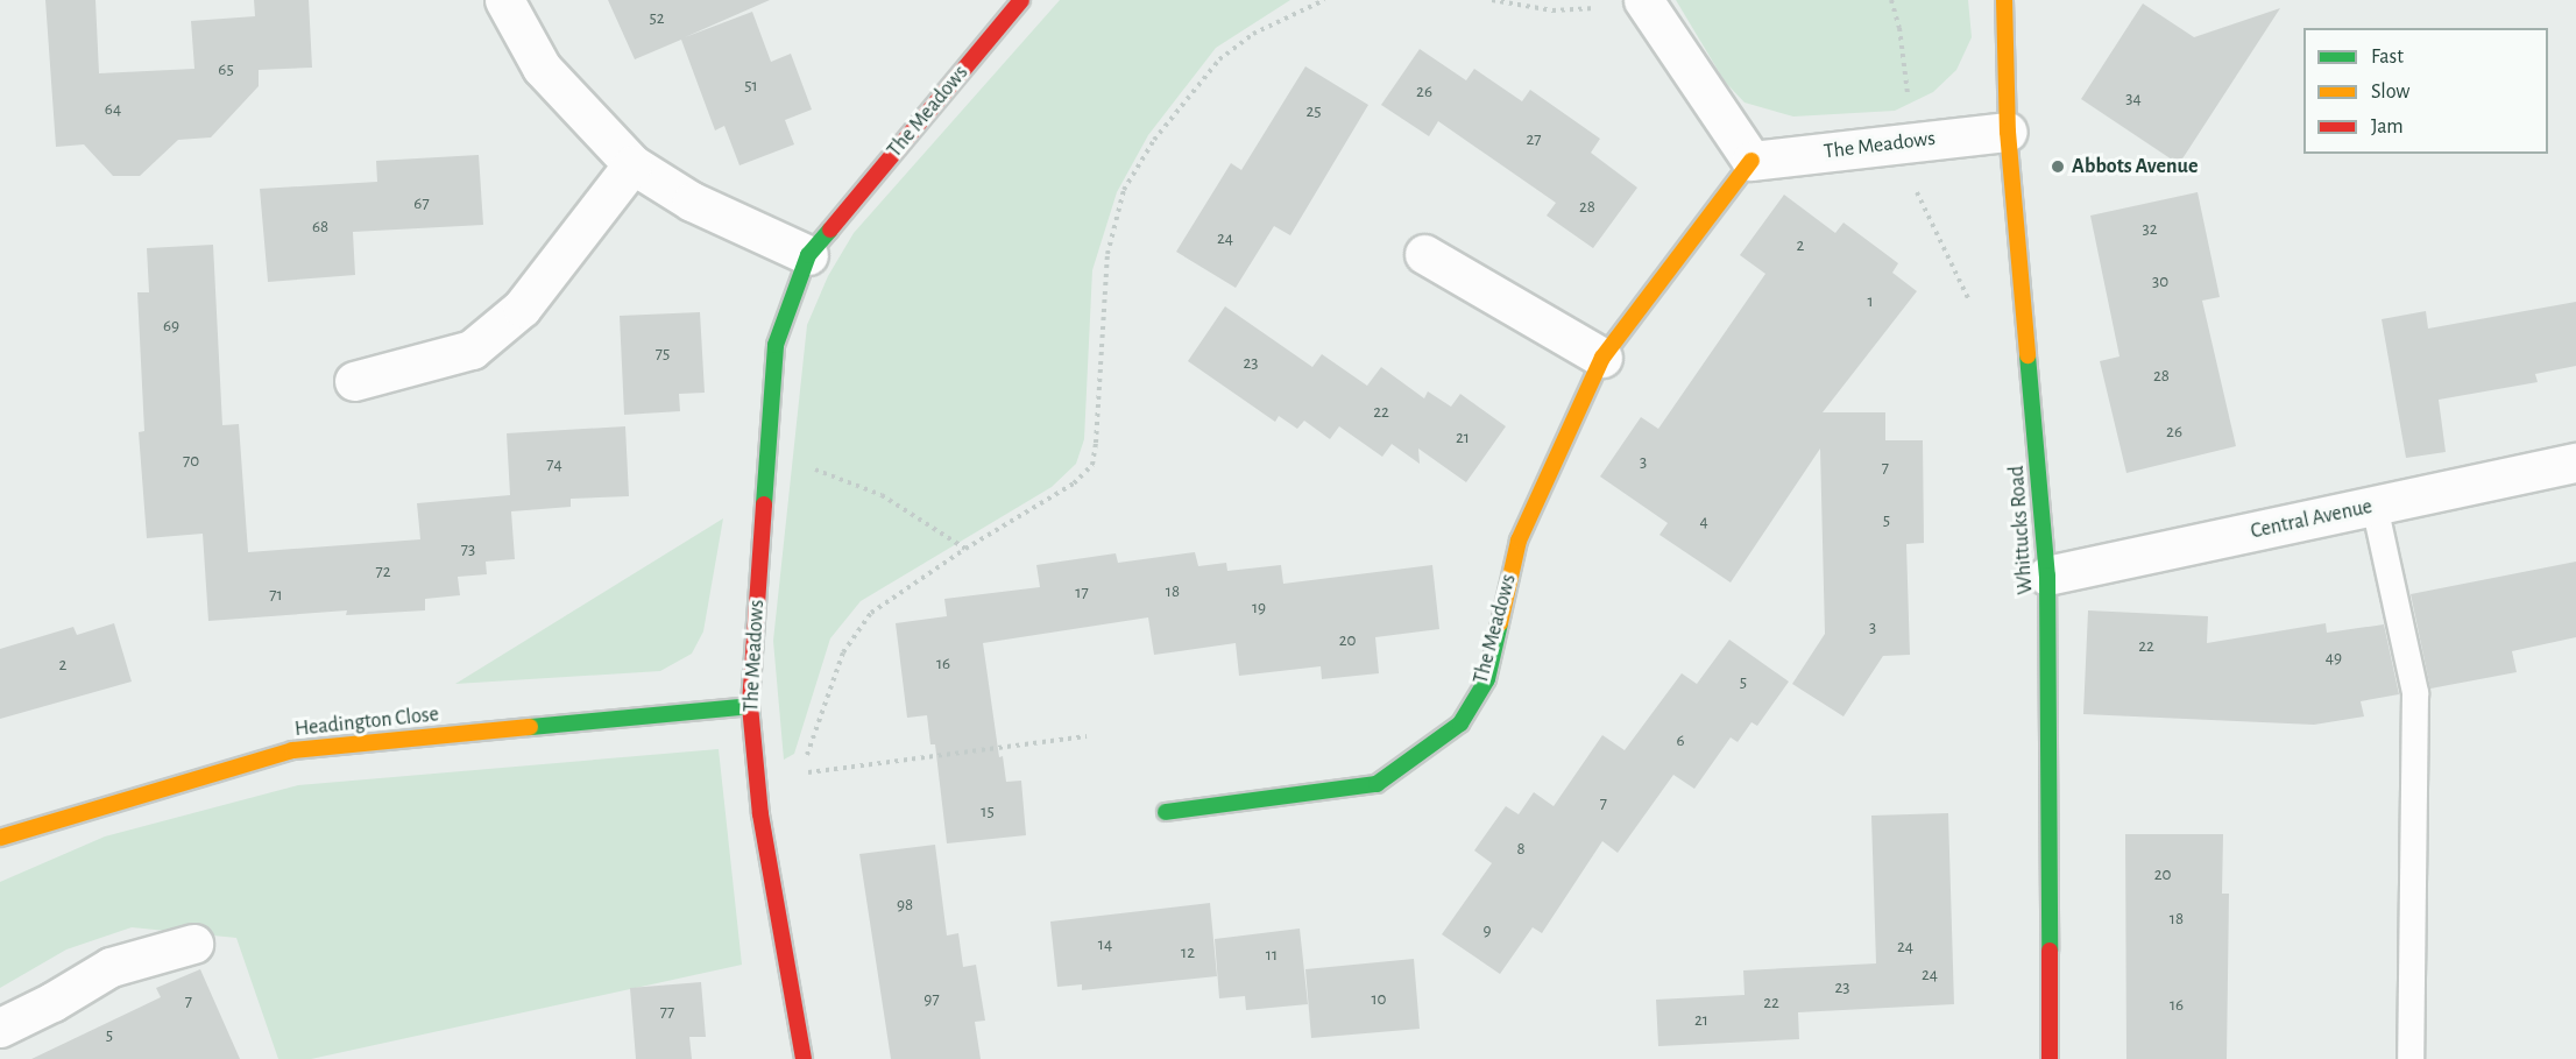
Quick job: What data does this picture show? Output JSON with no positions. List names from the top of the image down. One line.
{"streets":{"street":["The Meadows","Central Avenue","Whittucks Road","Headington Close"]},"crossings":[["The Meadows","Whittucks Road"],["The Meadows","Headington Close"],["Central Avenue","Whittucks Road"]],"places":["Abbots Avenue"],"house_numbers":["52","65","51","26","34","64","25","27","67","28","68","32","24","2","30","1","69","75","23","28","22","26","21","70","3","74","7","5","4","73","72","18","17","71","19","3","20","22","49","16","2","5","6","7","15","8","20","98","18","9","14","24","12","11","24","23","97","10","7","22","16","77","21","5"],"legend":["Fast","Slow","Jam"]}
